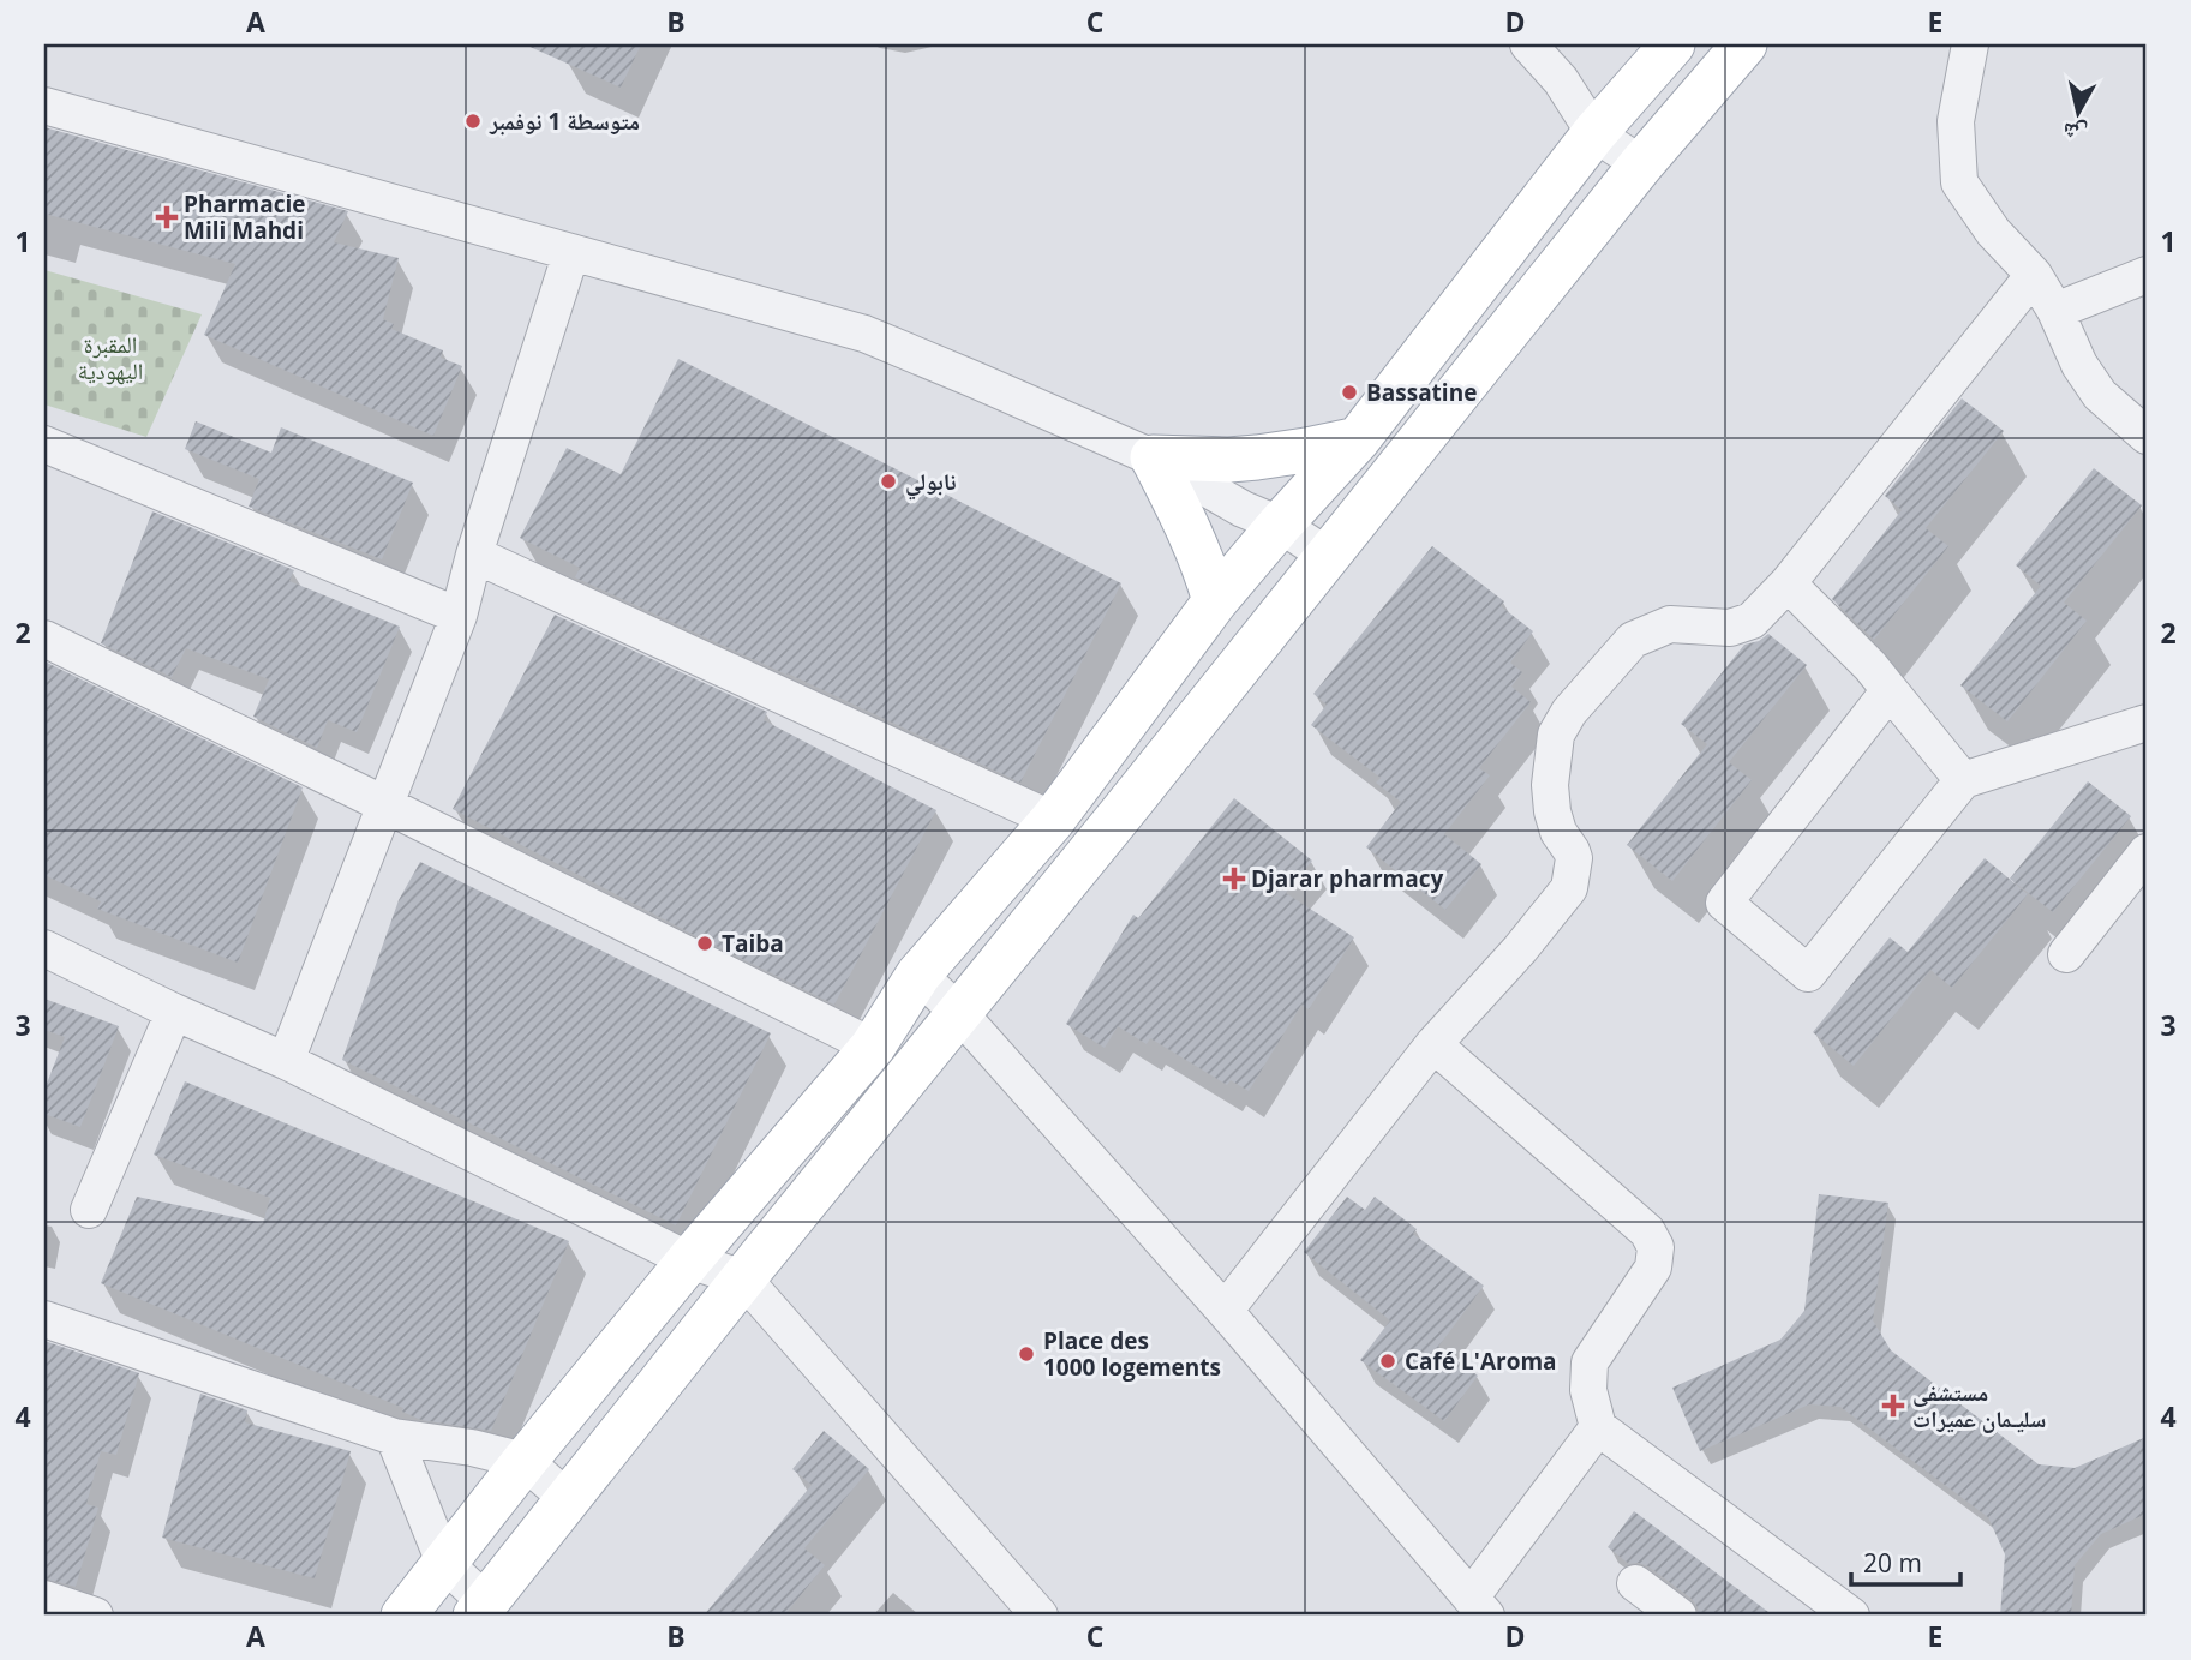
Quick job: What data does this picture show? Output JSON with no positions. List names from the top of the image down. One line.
{"parks":["المقبرة اليهودية"],"places":{"other":["متوسطة 1 نوفمبر","Bassatine","نابولي","Taiba","Place des 1000 logements","Café L'Aroma"],"health":["Pharmacie Mili Mahdi","Djarar pharmacy","مستشفى سليـمان عميرات"]},"scale_bar":"20 m","north":"bottom","grid":{"columns":["A","B","C","D","E"],"rows":["1","2","3","4"]}}
